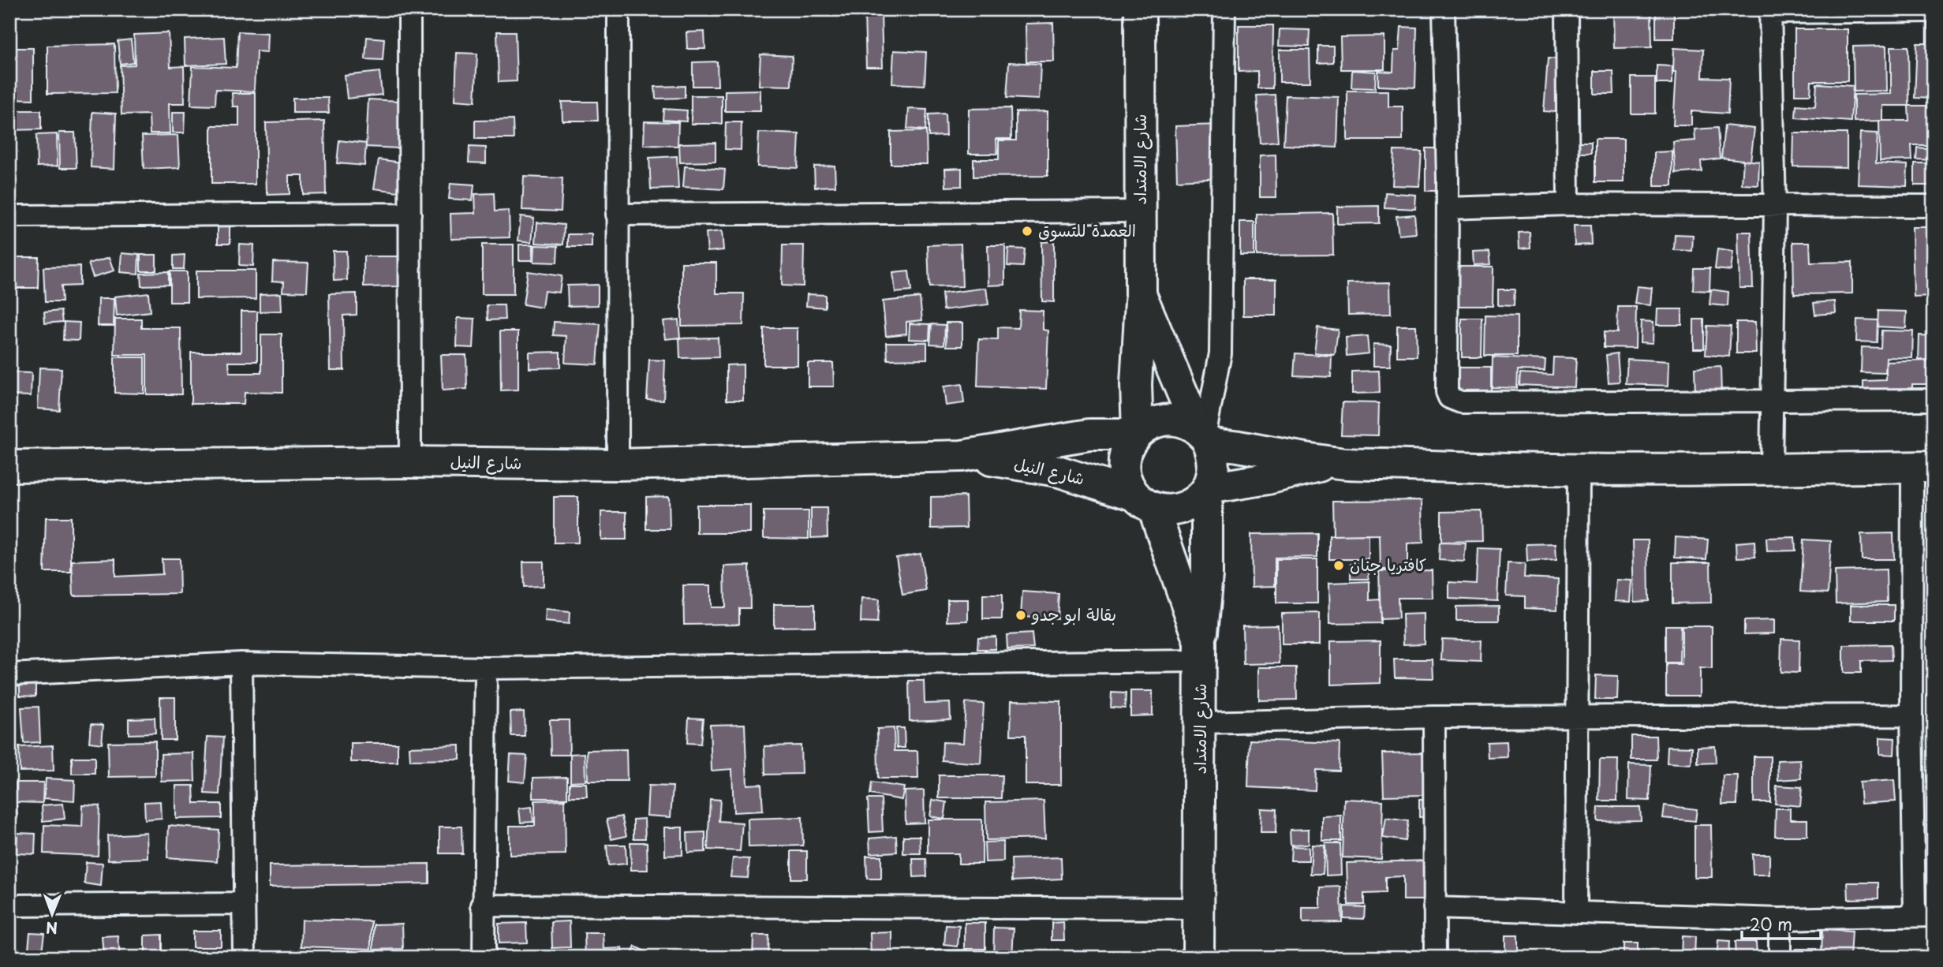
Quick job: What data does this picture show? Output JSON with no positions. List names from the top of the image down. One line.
{"streets":{"street":["شارع الامتداد","شارع النيل"]},"crossings":[["شارع الامتداد","شارع النيل"]],"places":["العمدة للتسوق","كافتريا جنان","بقالة ابو جدو"],"scale_bar":"20 m","north":"bottom"}
